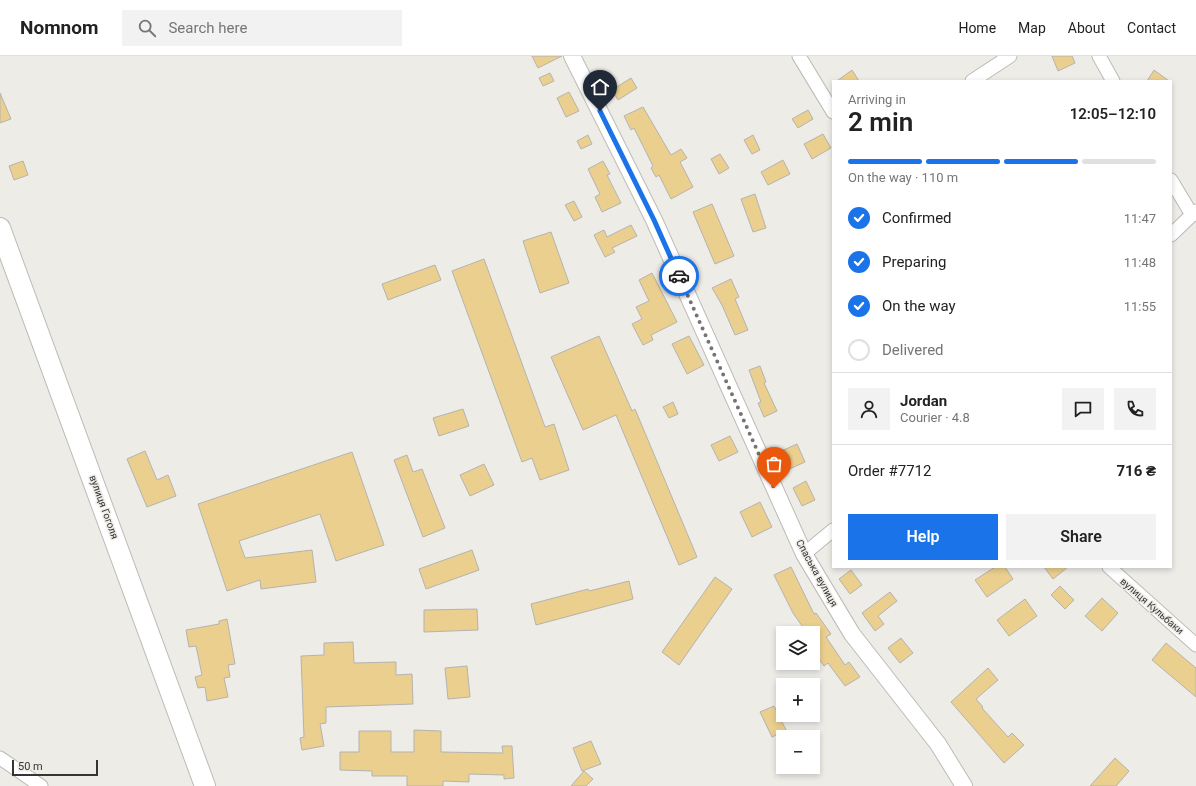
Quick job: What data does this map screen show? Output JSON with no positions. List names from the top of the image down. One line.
{"streets":{"main road":["вулиця Гоголя"],"street":["Спаська вулиця","вулиця Кульбаки"]},"scale_bar":"50 m","page":{"header":"Nomnom","search":"Search here","nav":["Home","Map","About","Contact"],"heading":["2 min","Arriving in","12:05–12:10"],"panel":["Jordan","Courier · 4.8","Order #7712","716 ₴"],"bar":"On the way · 110 m","list":[["Confirmed","11:47"],["Preparing","11:48"],["On the way","11:55"],"Delivered"],"buttons":["Help","Share"],"map_buttons":["+","−"],"scale":"50 m"}}
